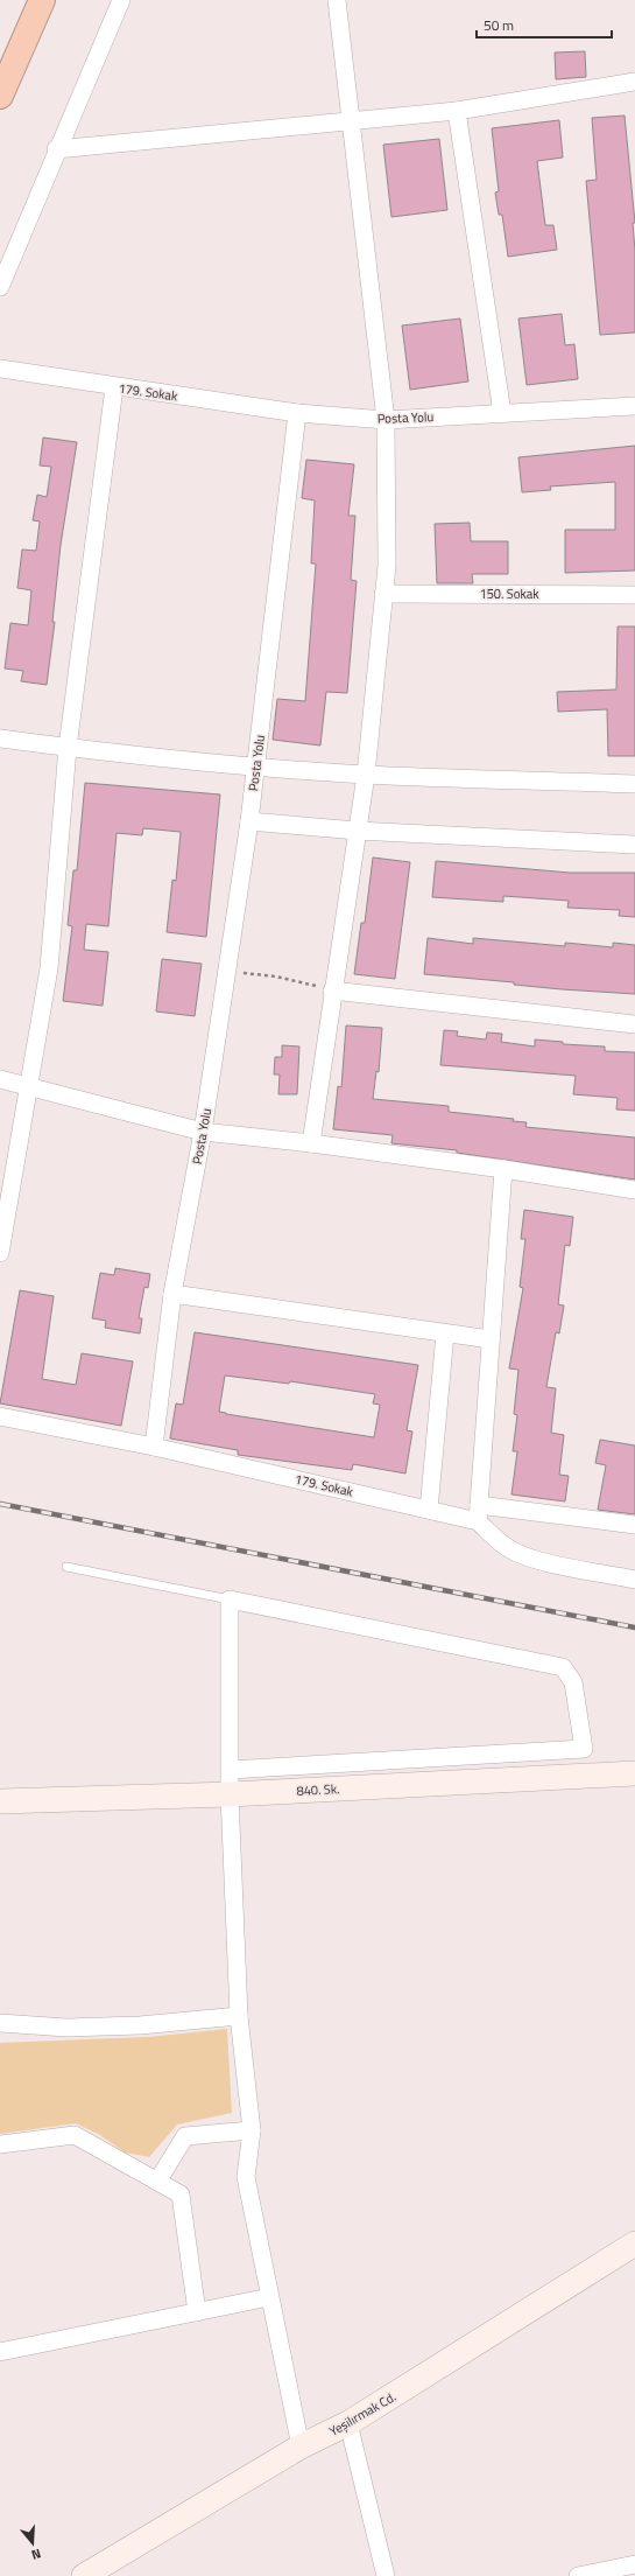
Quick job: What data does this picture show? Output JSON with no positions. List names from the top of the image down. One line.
{"streets":{"main road":["840. Sk.","Yeşilırmak Cd."],"street":["179. Sokak","Posta Yolu","150. Sokak"]},"crossings":[["179. Sokak","Posta Yolu"]],"scale_bar":"50 m","north":"bottom"}
